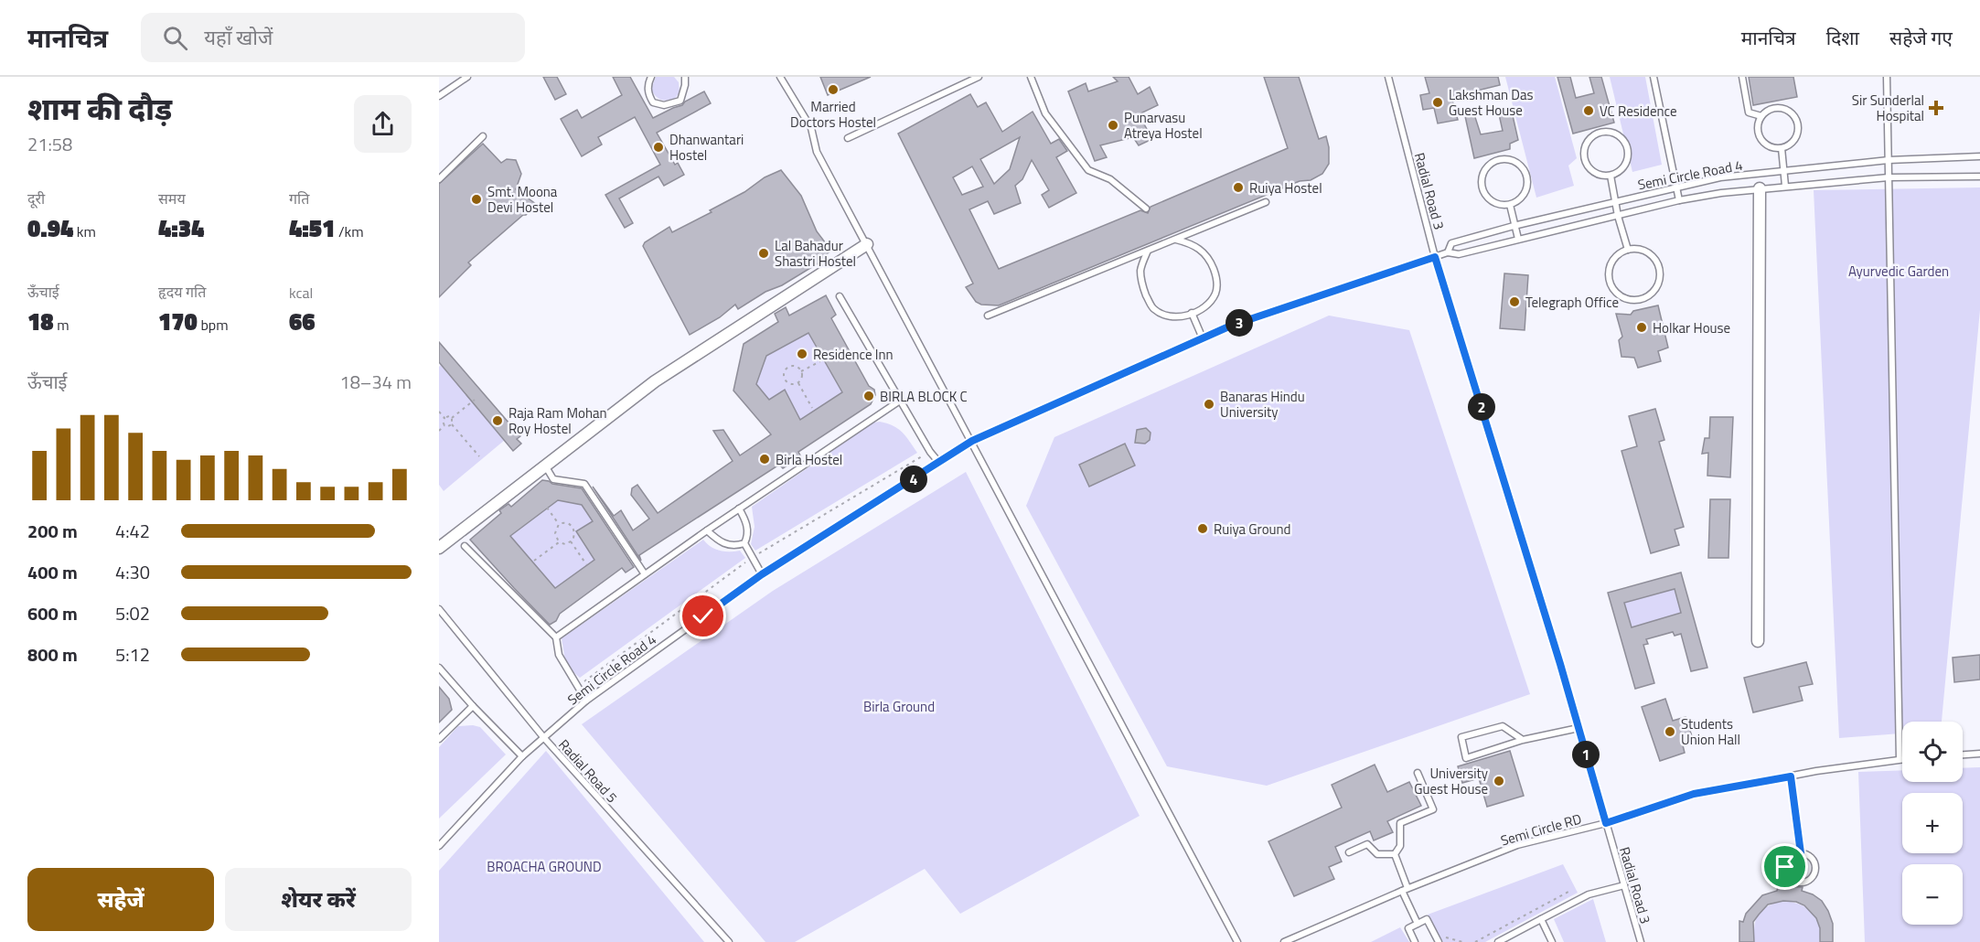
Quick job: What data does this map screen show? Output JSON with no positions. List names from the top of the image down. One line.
{"streets":{"lane":["Semi Circle Road 4","Radial Road 3","Radial Road 5","Semi Circle RD"]},"crossings":[["Semi Circle Road 4","Radial Road 3"],["Semi Circle Road 4","Radial Road 5"],["Radial Road 3","Semi Circle RD"]],"parks":["Ayurvedic Garden","Birla Ground","BROACHA GROUND"],"places":{"other":["Married Doctors Hostel","Lakshman Das Guest House","VC Residence","Punarvasu Atreya Hostel","Dhanwantari Hostel","Ruiya Hostel","Smt. Moona Devi Hostel","Lal Bahadur Shastri Hostel","Telegraph Office","Holkar House","Residence Inn","BIRLA BLOCK C","Banaras Hindu University","Raja Ram Mohan Roy Hostel","Birla Hostel","Ruiya Ground","Students Union Hall","University Guest House"],"health":["Sir Sunderlal Hospital"]},"page":{"header":"मानचित्र","search":"यहाँ खोजें","nav":["मानचित्र","दिशा","सहेजे गए"],"heading":["शाम की दौड़","21:58"],"stats":[["दूरी","0.94 km"],["समय","4:34"],["गति","4:51 /km"],["ऊँचाई","18 m"],["हृदय गति","170 bpm"],["kcal","66"]],"pins":["3","2","4","1"],"chart":["ऊँचाई","18–34 m"],"list":[{"name":"200 m","note":"4:42"},{"name":"400 m","note":"4:30"},{"name":"600 m","note":"5:02"},{"name":"800 m","note":"5:12"}],"map_buttons":["+","−"],"buttons":["सहेजें","शेयर करें"]}}
